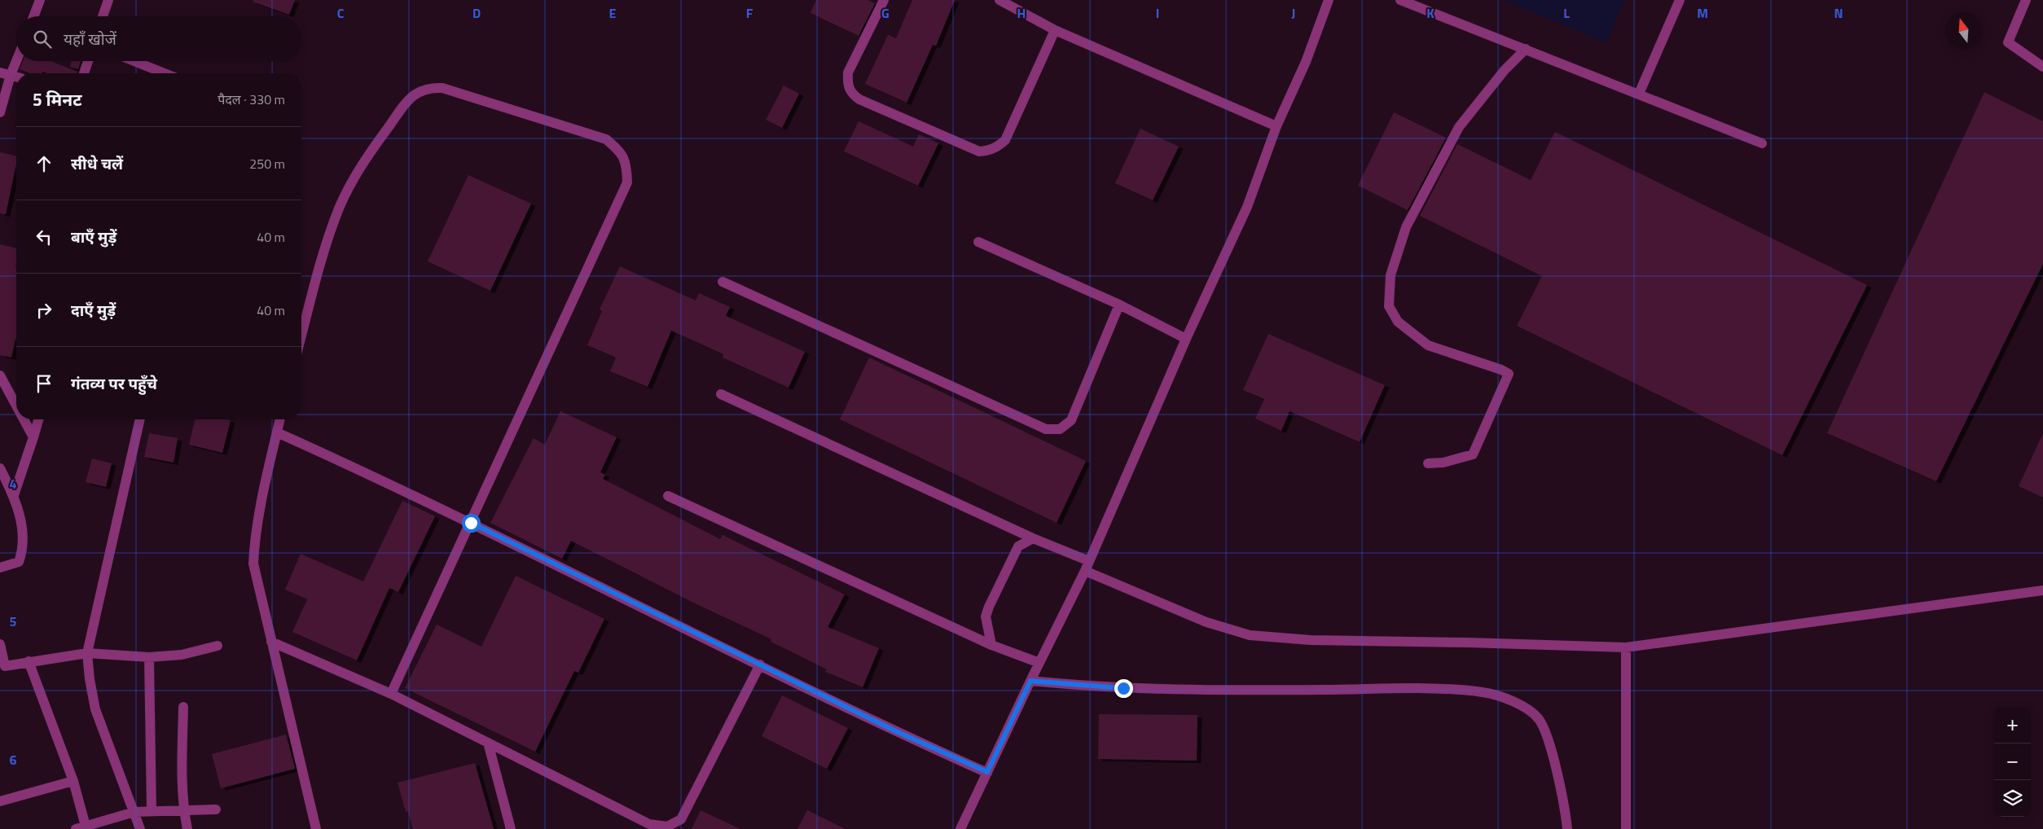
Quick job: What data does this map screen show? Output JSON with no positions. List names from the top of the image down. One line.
{"north":"top","page":{"search":"यहाँ खोजें","heading":["5 मिनट","पैदल · 330 m"],"list":[["सीधे चलें","250 m"],["बाएँ मुड़ें","40 m"],["दाएँ मुड़ें","40 m"],"गंतव्य पर पहुँचे"],"map_buttons":["+","−"]},"grid":{"columns":["C","D","E","F","G","H","I","J","K","L","M","N"],"rows":["4","5","6"]}}
